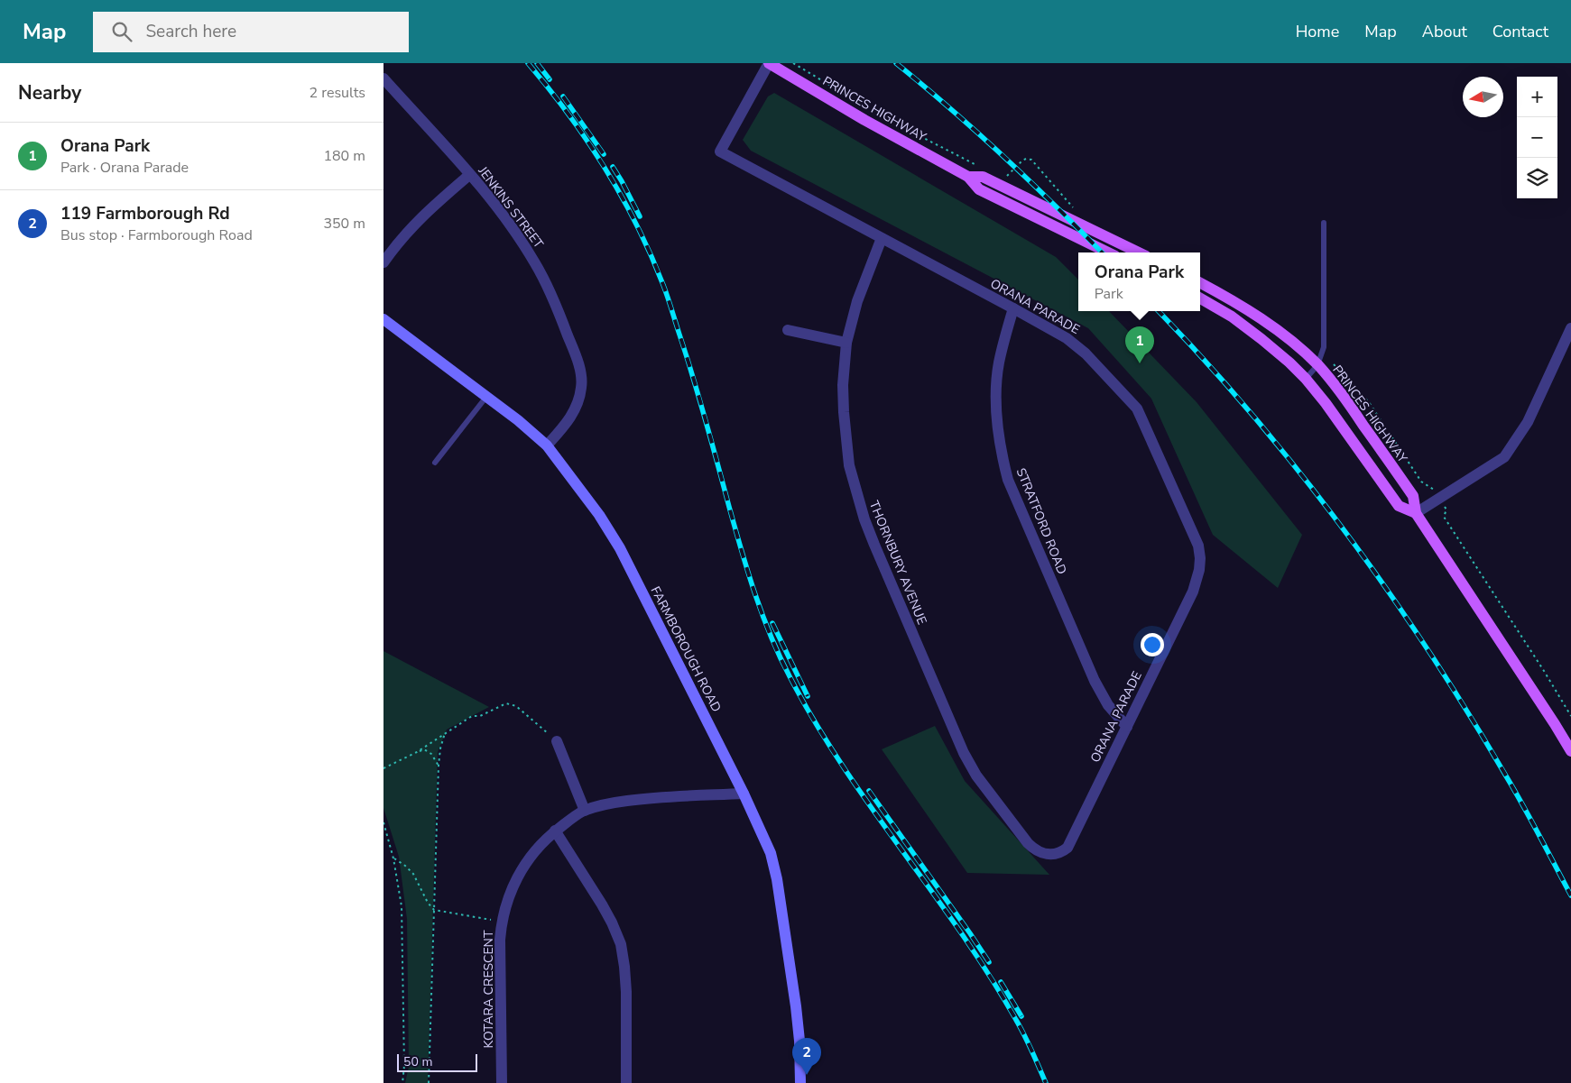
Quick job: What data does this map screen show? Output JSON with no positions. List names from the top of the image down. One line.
{"streets":{"main road":["PRINCES HIGHWAY"],"street":["JENKINS STREET","ORANA PARADE","STRATFORD ROAD","THORNBURY AVENUE","FARMBOROUGH ROAD","KOTARA CRESCENT"]},"crossings":[["PRINCES HIGHWAY","ORANA PARADE"],["JENKINS STREET","FARMBOROUGH ROAD"],["ORANA PARADE","STRATFORD ROAD"],["ORANA PARADE","THORNBURY AVENUE"],["FARMBOROUGH ROAD","KOTARA CRESCENT"]],"scale_bar":"50 m","north":"left","page":{"header":"Map","search":"Search here","nav":["Home","Map","About","Contact"],"heading":["Nearby","2 results"],"map_buttons":["+","−"],"list":[{"mark":"1","name":"Orana Park","note":"Park · Orana Parade","value":"180 m"},{"mark":"2","name":"119 Farmborough Rd","note":"Bus stop · Farmborough Road","value":"350 m"}],"popup":["Orana Park","Park"],"pins":["1","2"],"scale":"50 m"}}
